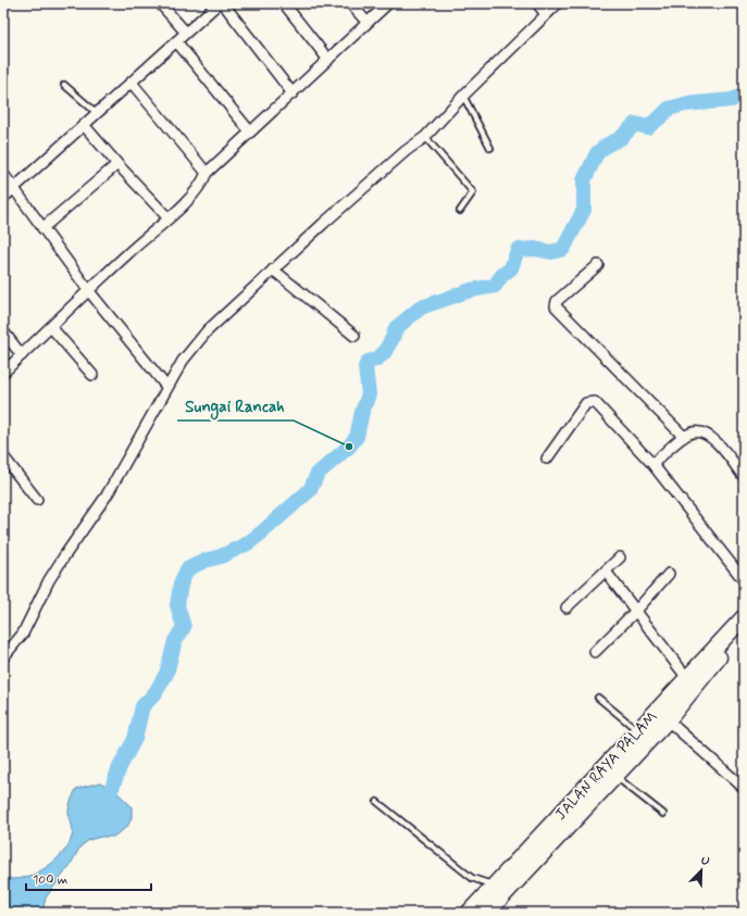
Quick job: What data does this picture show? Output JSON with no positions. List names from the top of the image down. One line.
{"streets":{"main road":["JALAN RAYA PALAM"]},"places":["Sungai Rancah"],"scale_bar":"100 m","north":"top right"}
